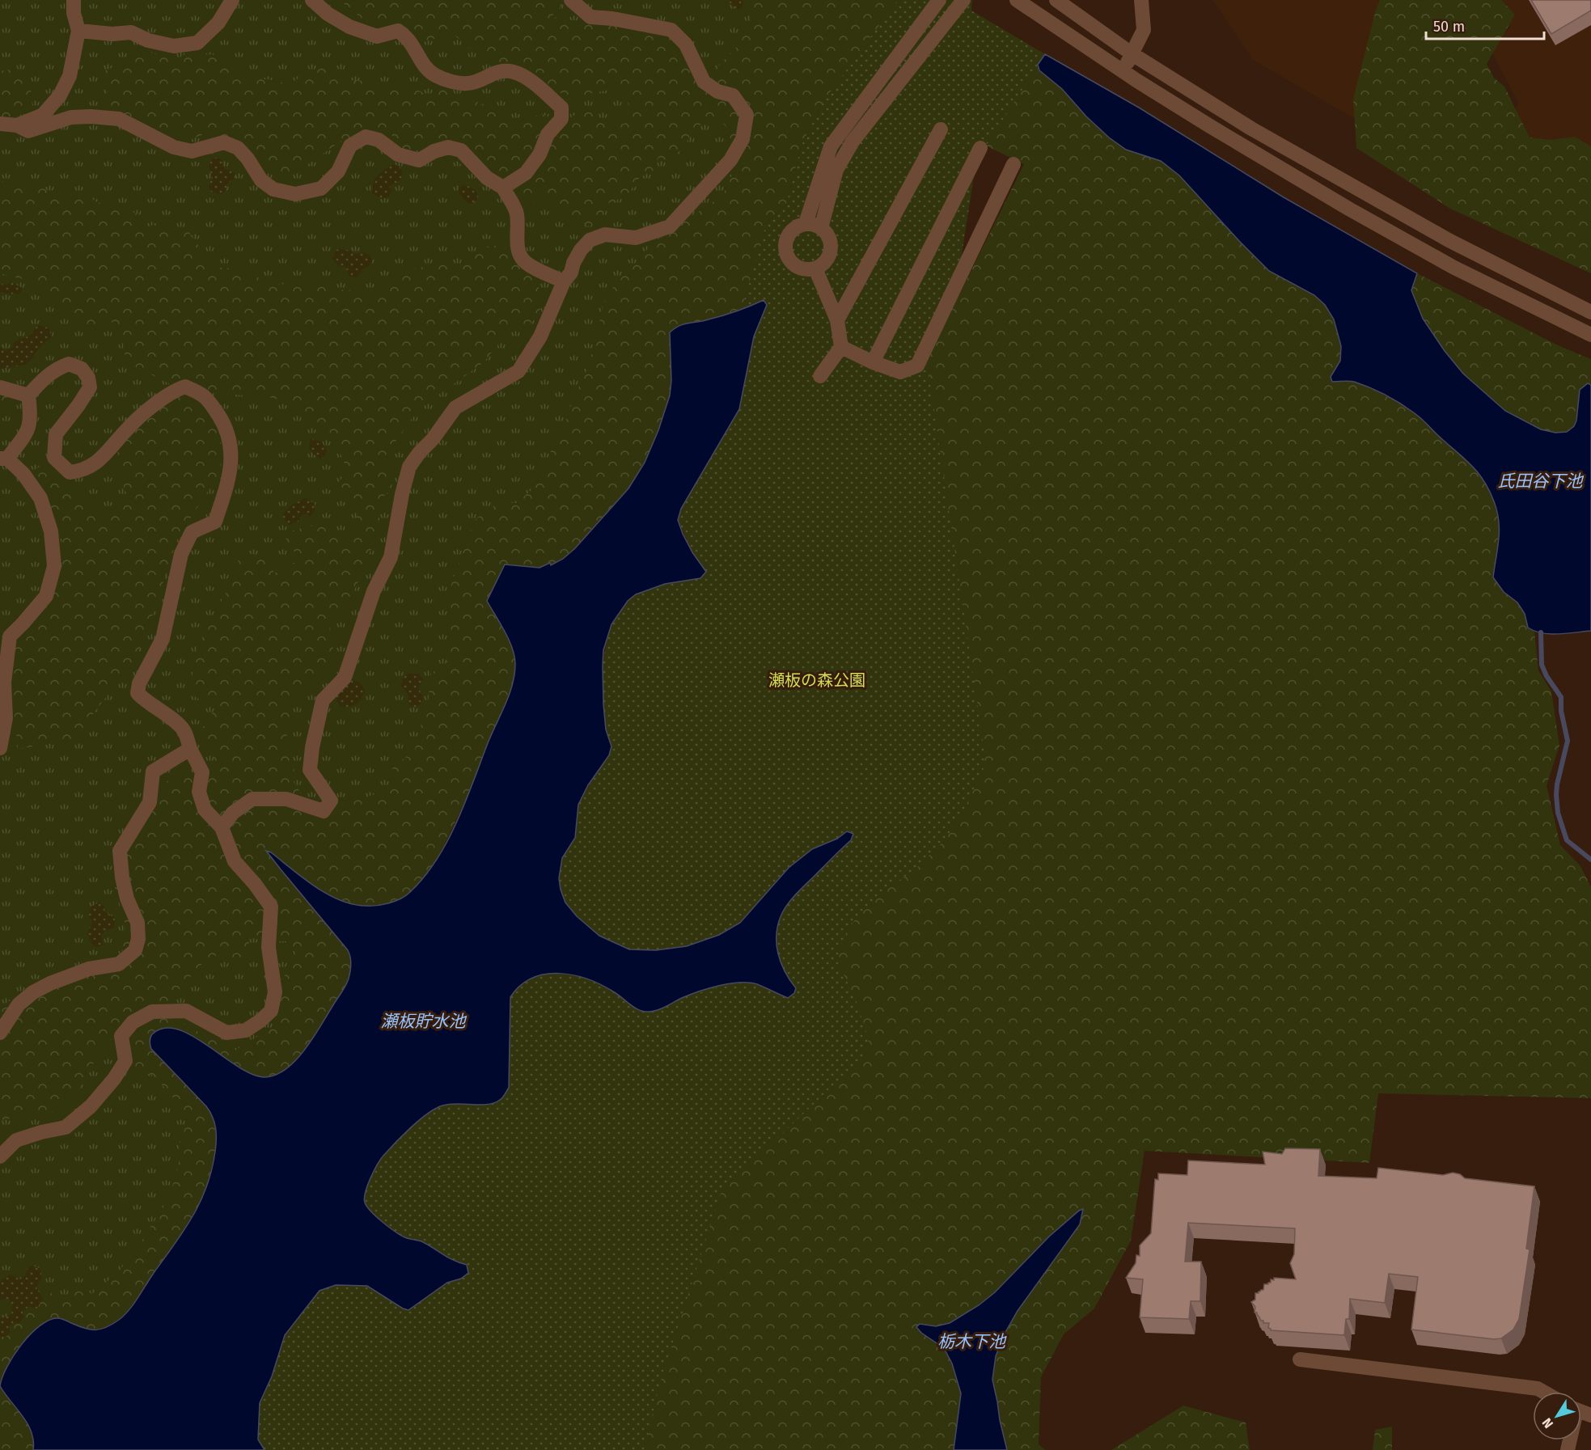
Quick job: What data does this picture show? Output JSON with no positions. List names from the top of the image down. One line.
{"water":["氏田谷下池","瀬板貯水池","栃木下池"],"parks":["瀬板の森公園"],"scale_bar":"50 m","north":"bottom left"}
